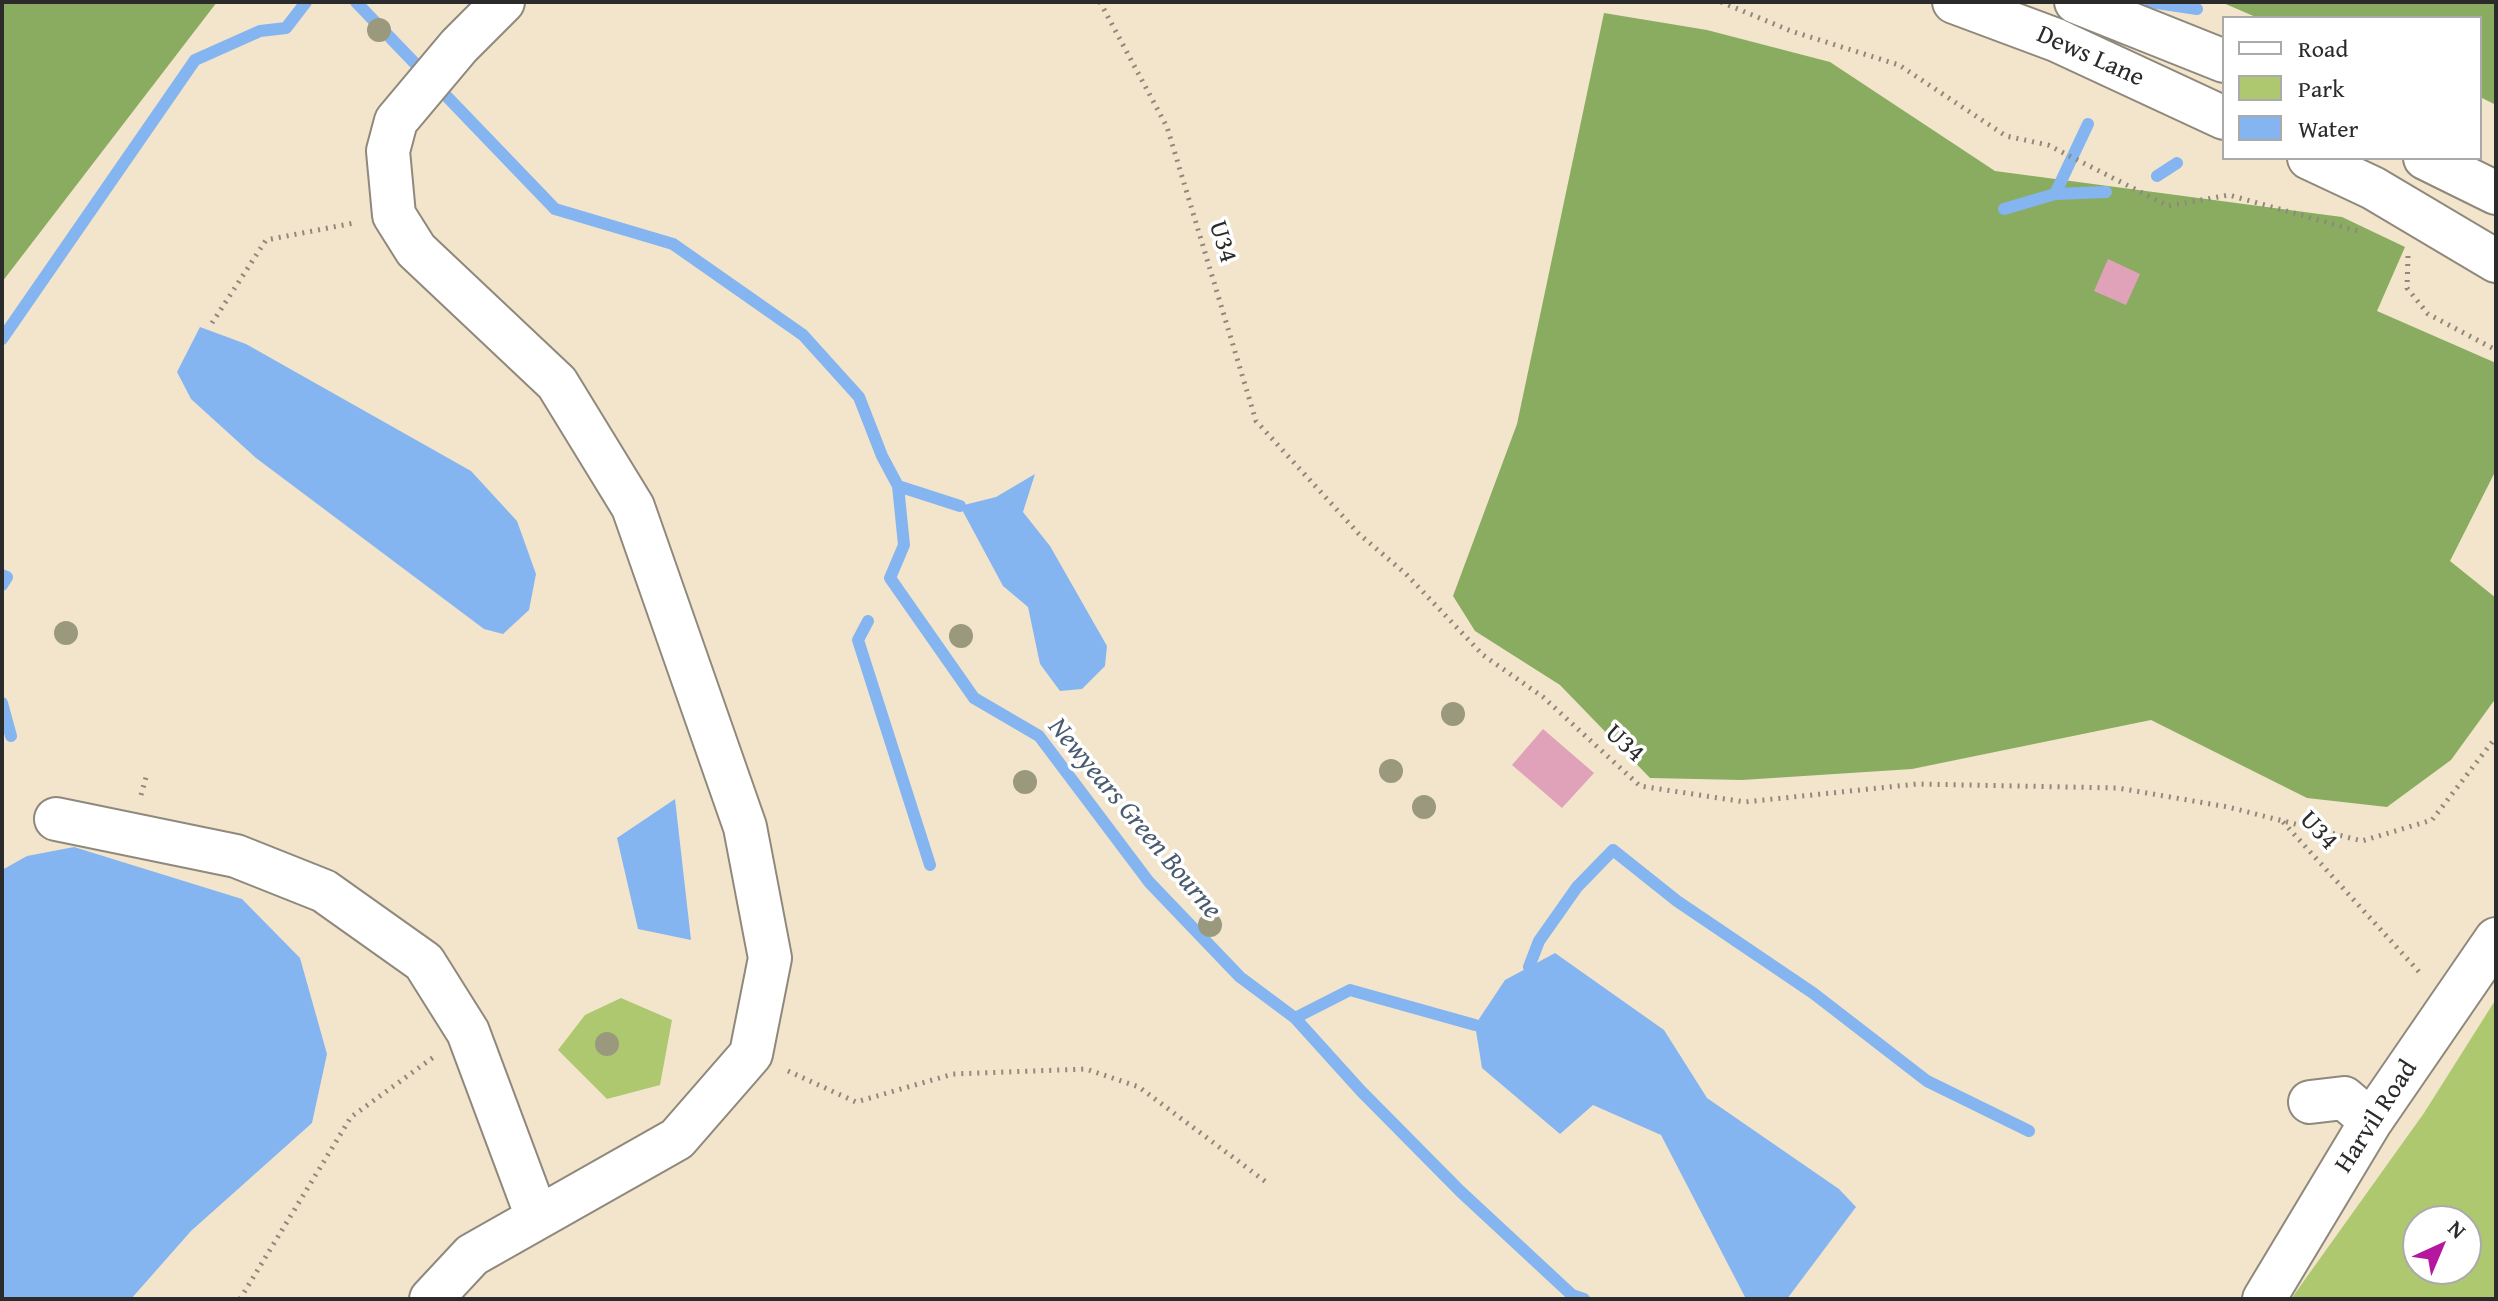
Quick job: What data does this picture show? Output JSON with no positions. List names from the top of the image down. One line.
{"streets":{"street":["Dews Lane","Harvil Road"],"path":["U34"]},"crossings":[["U34","Harvil Road"]],"water":["Newyears Green Bourne"],"legend":["Road","Park","Water"],"north":"top right"}
